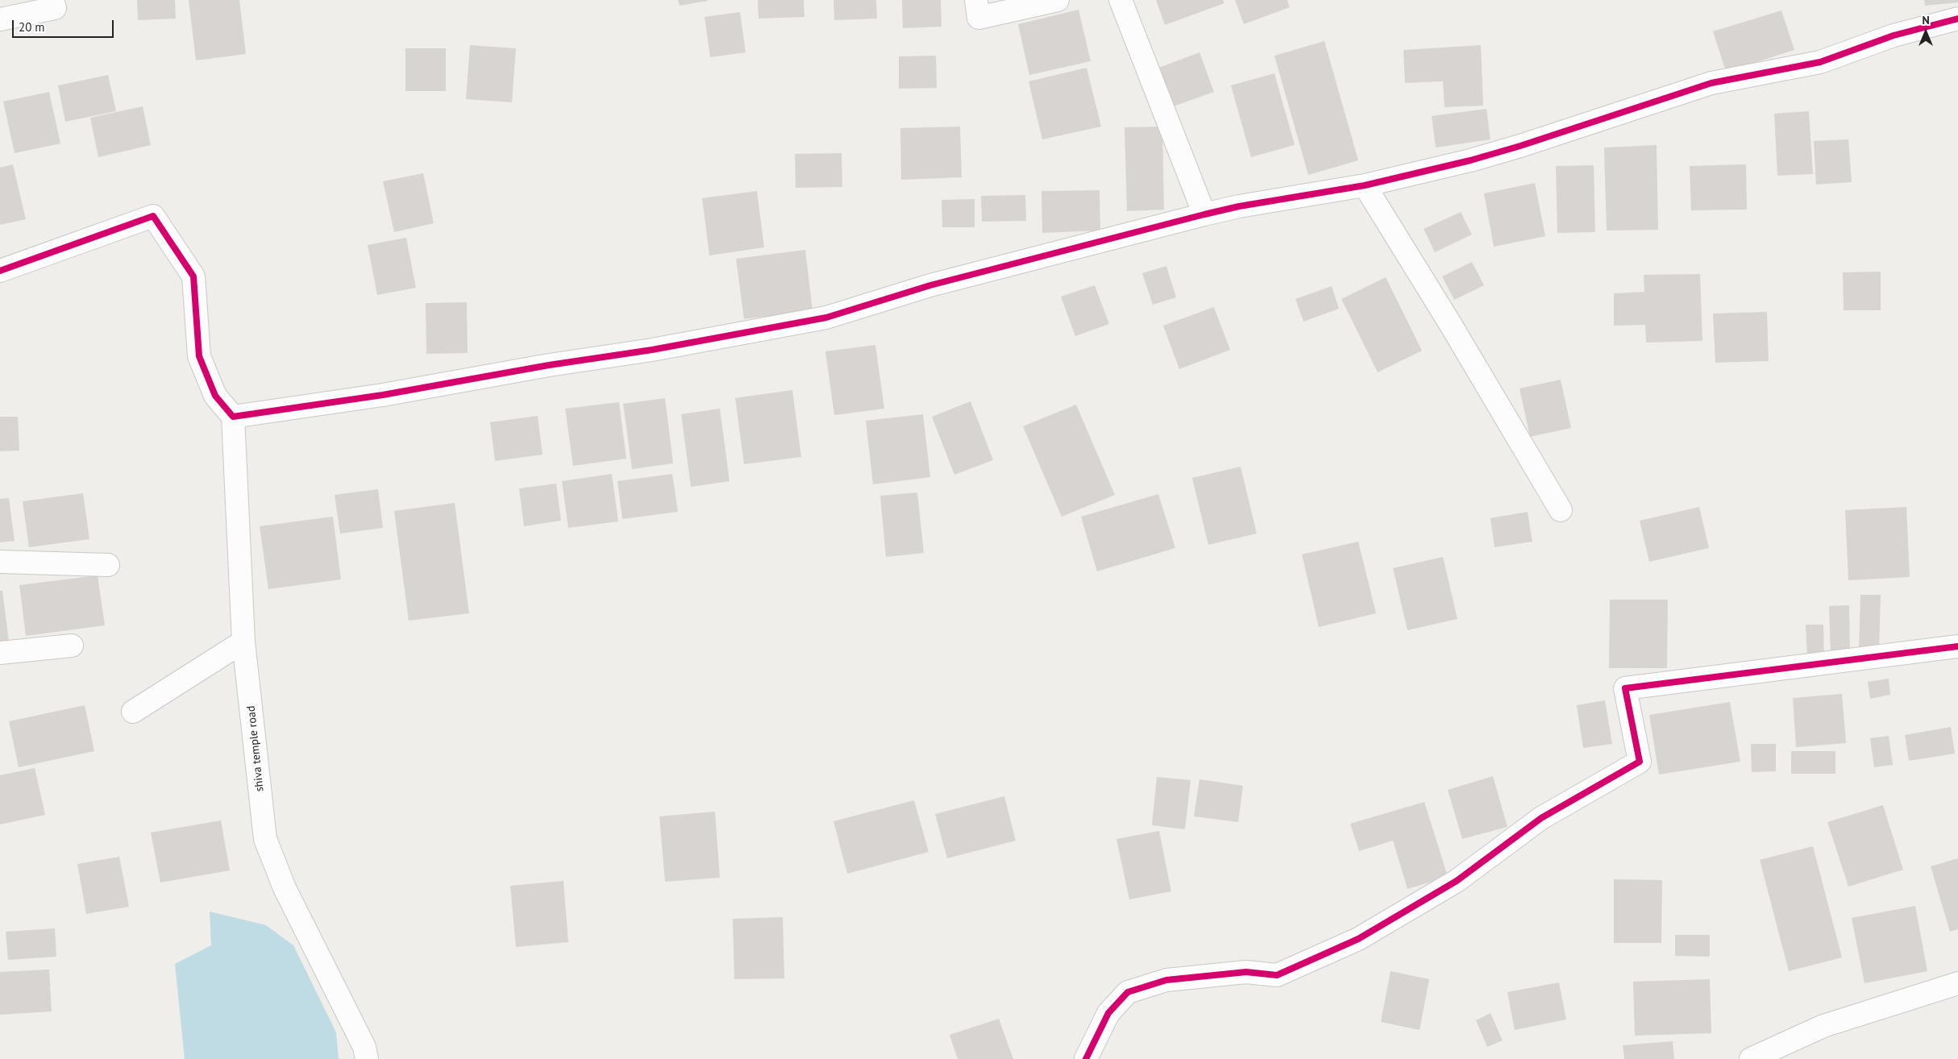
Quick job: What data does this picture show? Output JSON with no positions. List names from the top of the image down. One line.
{"streets":{"street":["shiva temple road"]},"scale_bar":"20 m","north":"top"}
